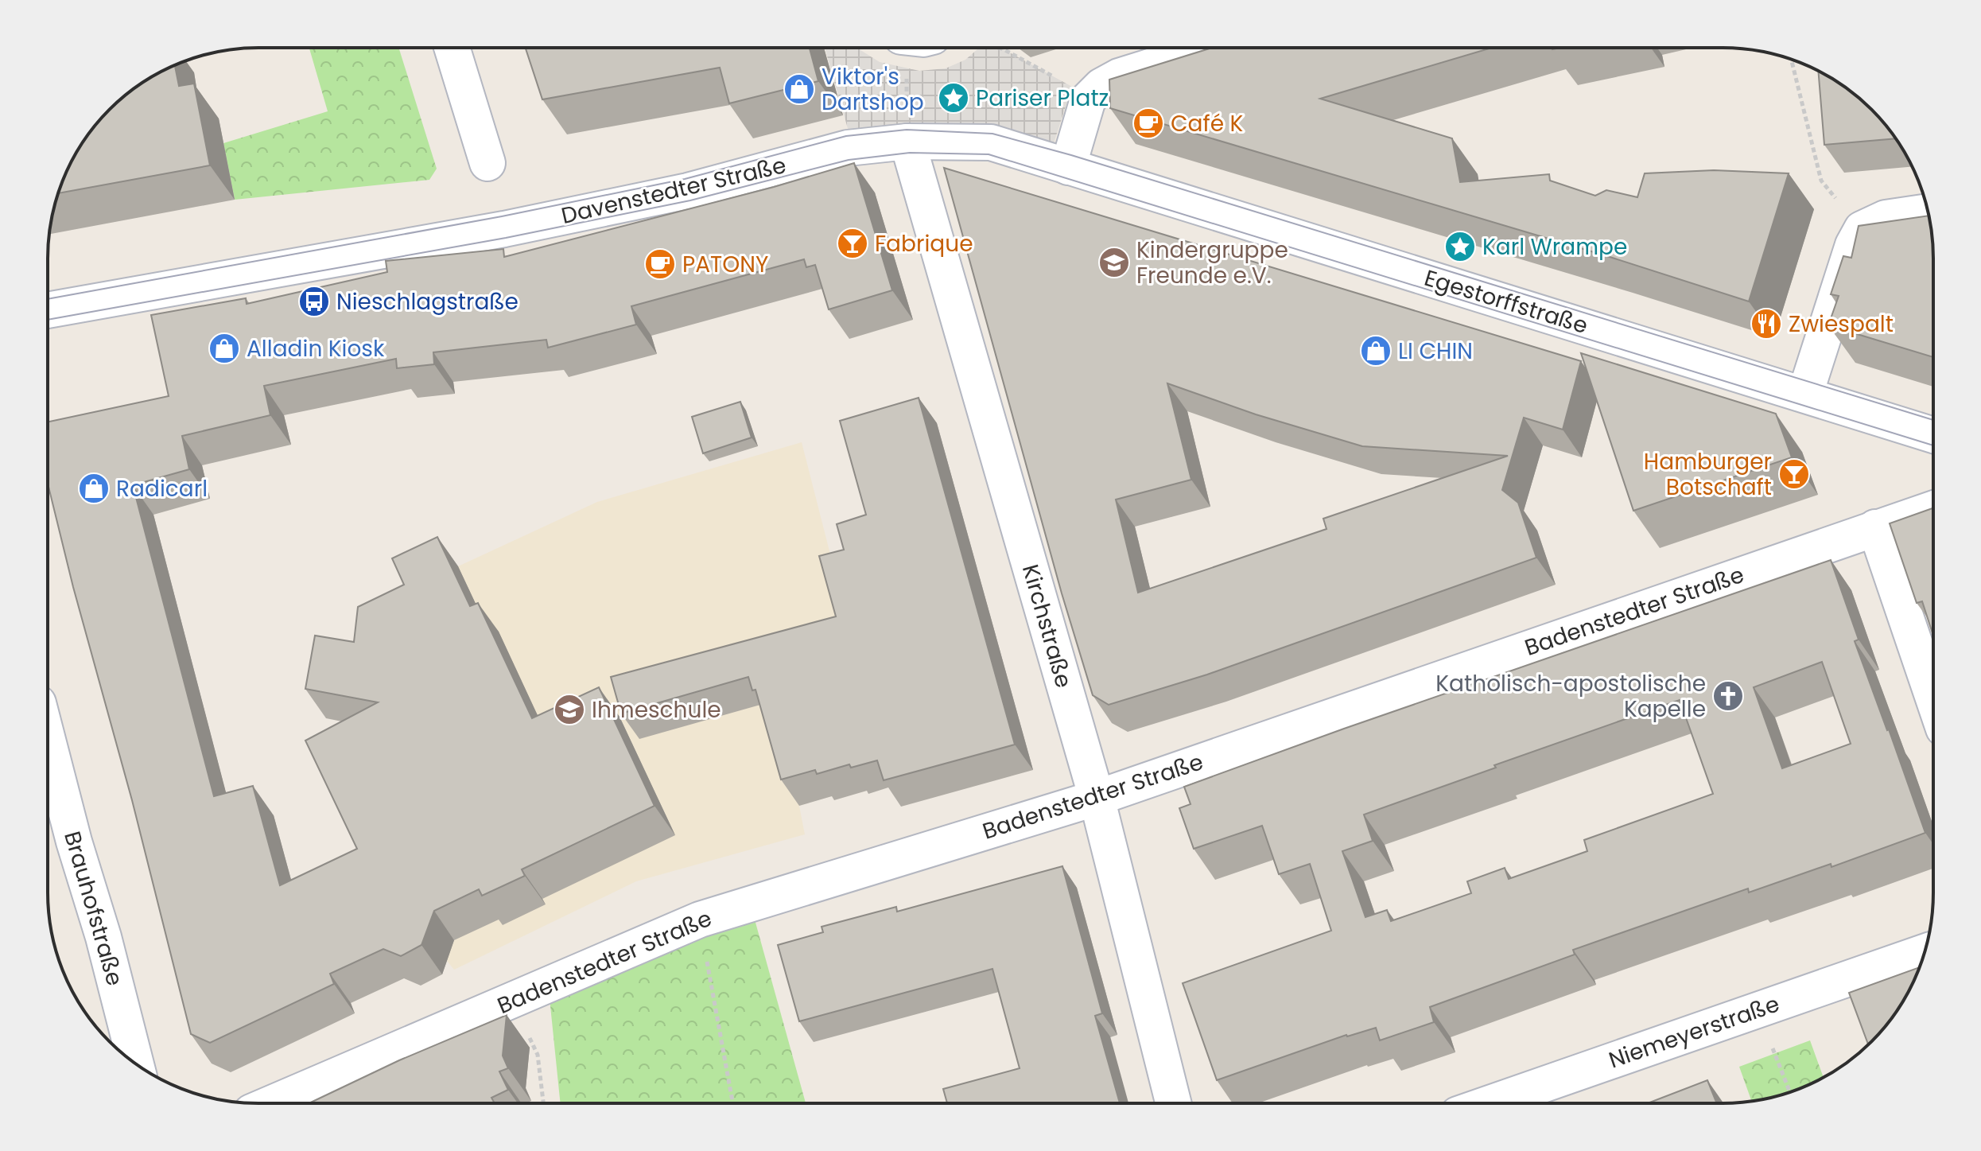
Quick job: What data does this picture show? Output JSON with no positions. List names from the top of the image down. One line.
{"streets":{"street":["Davenstedter Straße","Egestorffstraße","Badenstedter Straße","Kirchstraße","Brauhofstraße","Niemeyerstraße"]},"crossings":[["Davenstedter Straße","Egestorffstraße"],["Davenstedter Straße","Kirchstraße"],["Badenstedter Straße","Kirchstraße"]],"places":{"shop":["Viktor's Dartshop","Alladin Kiosk","LI CHIN","Radicarl"],"place":["Pariser Platz","Karl Wrampe"],"cafe":["Café K","PATONY"],"bar":["Fabrique","Hamburger Botschaft"],"school or university":["Kindergruppe Freunde e.V.","Ihmeschule"],"bus stop":["Nieschlagstraße"],"restaurant":["Zwiespalt"],"church":["Katholisch-apostolische Kapelle"]}}
